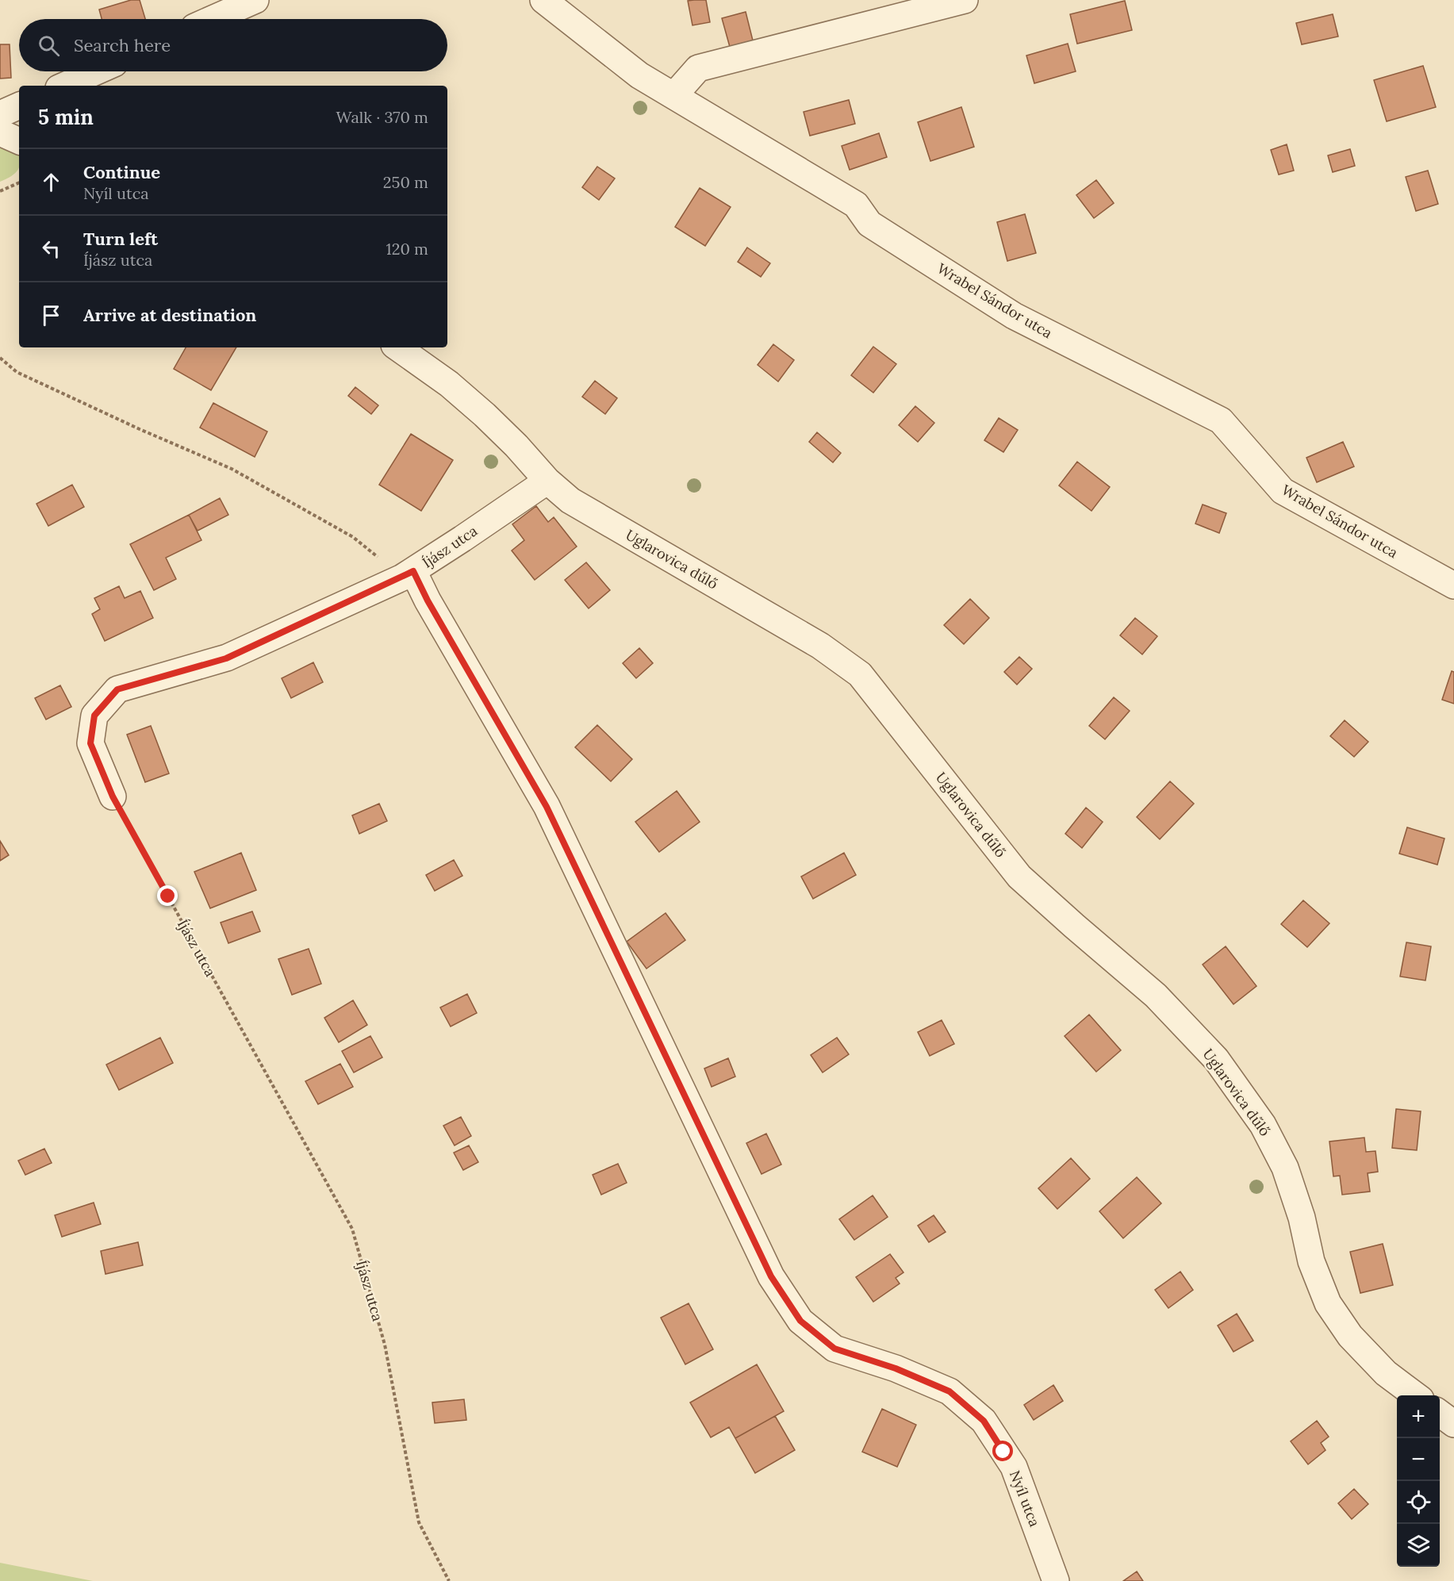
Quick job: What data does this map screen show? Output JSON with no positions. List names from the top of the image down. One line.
{"streets":{"street":["Wrabel Sándor utca","Íjász utca","Uglarovica dűlő","Nyíl utca"]},"crossings":[["Íjász utca","Uglarovica dűlő"],["Íjász utca","Nyíl utca"]],"page":{"search":"Search here","heading":["5 min","Walk · 370 m"],"list":[["Continue","Nyíl utca","250 m"],["Turn left","Íjász utca","120 m"],"Arrive at destination"],"map_buttons":["+","−"]}}
